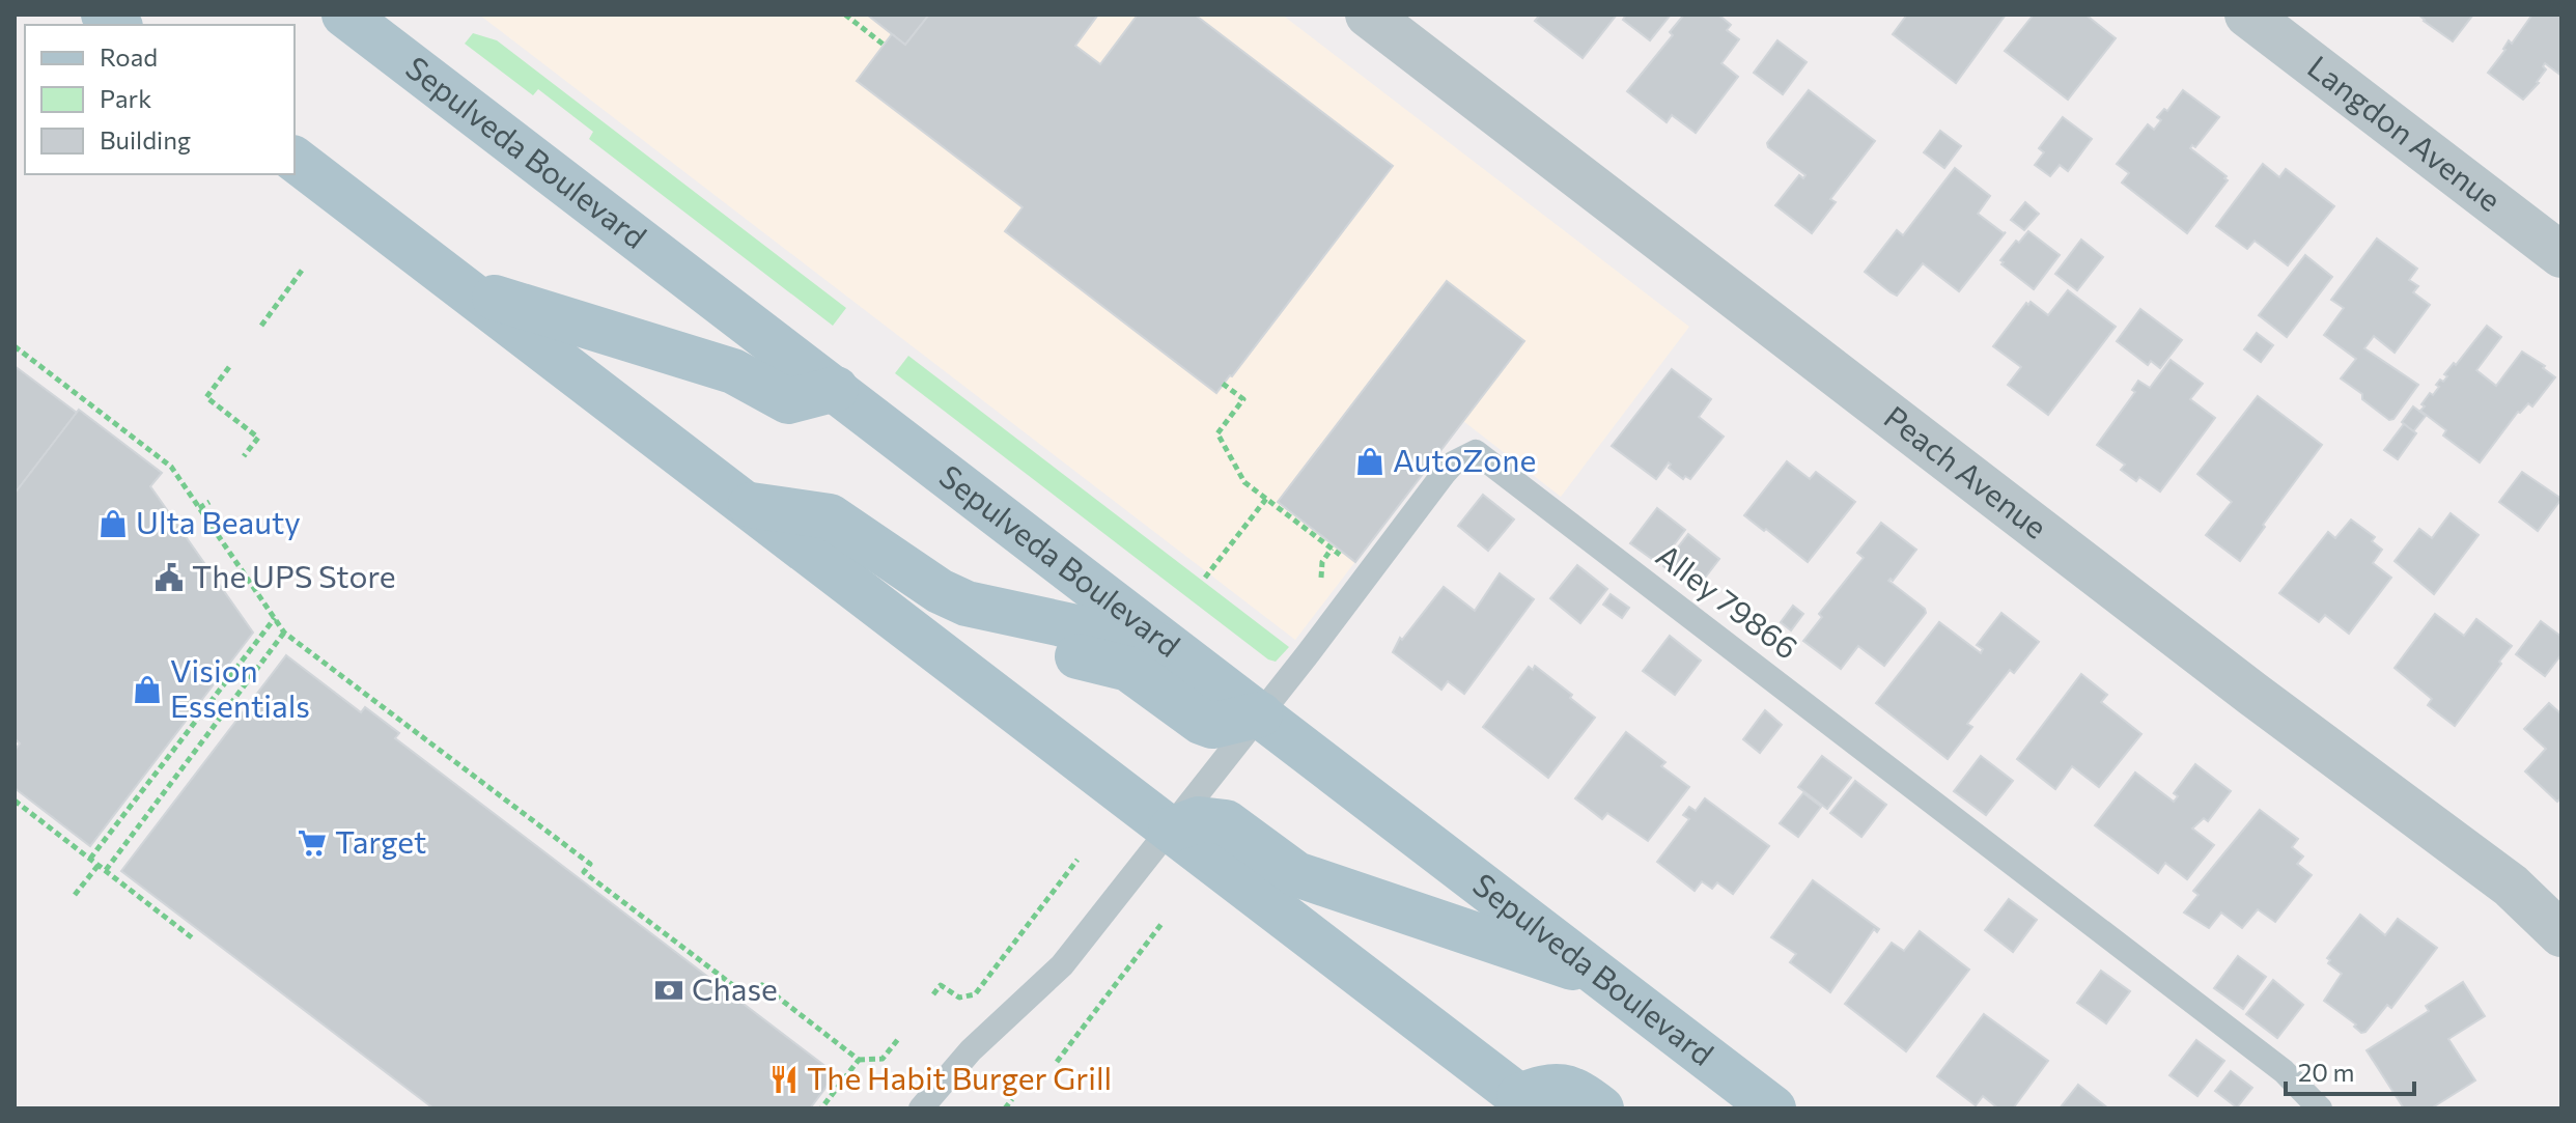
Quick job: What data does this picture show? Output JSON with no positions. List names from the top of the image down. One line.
{"streets":{"main road":["Sepulveda Boulevard"],"street":["Langdon Avenue","Peach Avenue"],"lane":["Alley 79866"]},"crossings":[["Sepulveda Boulevard","Alley 79866"]],"places":{"shop":["AutoZone","Ulta Beauty","Vision Essentials"],"public building":["The UPS Store"],"supermarket":["Target"],"bank":["Chase"],"restaurant":["The Habit Burger Grill"]},"legend":["Road","Park","Building"],"scale_bar":"20 m"}
